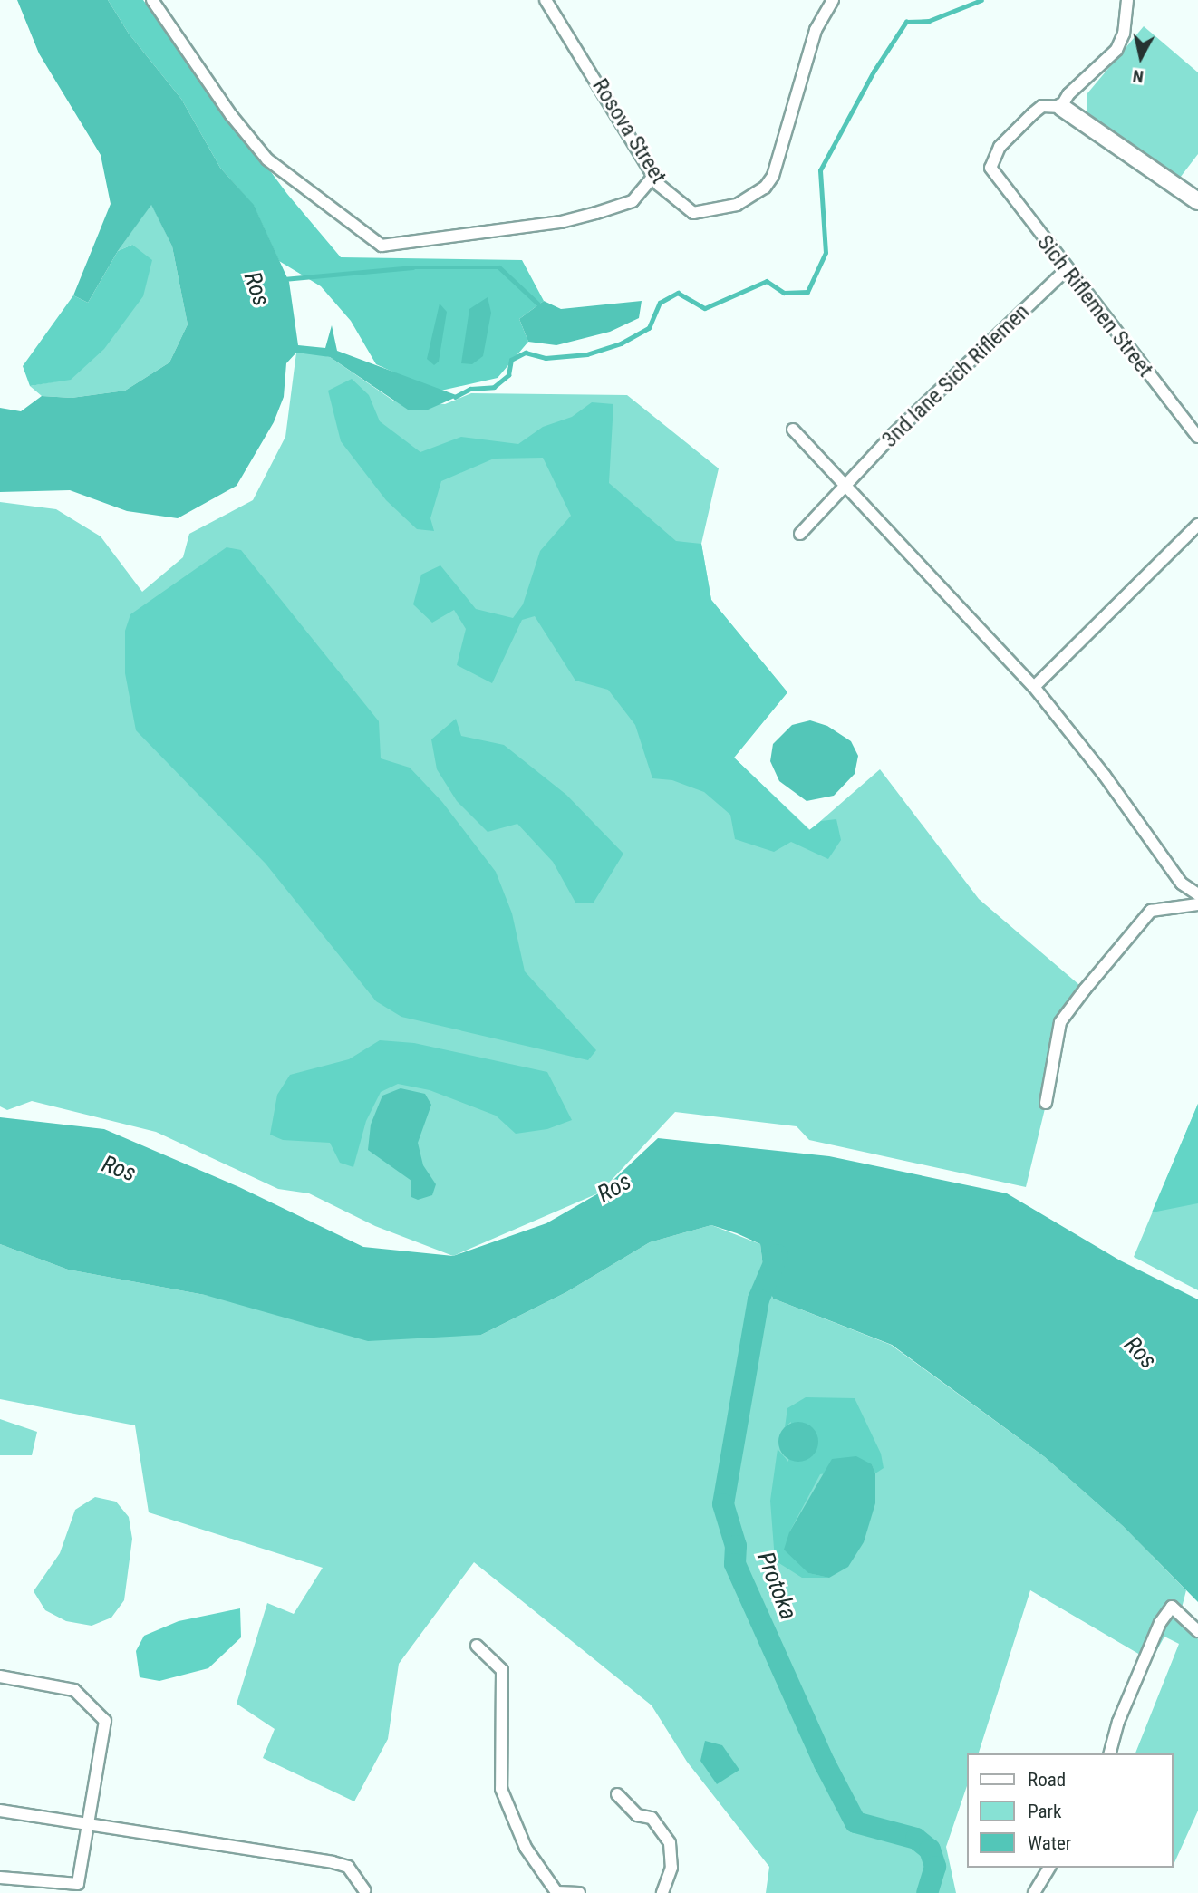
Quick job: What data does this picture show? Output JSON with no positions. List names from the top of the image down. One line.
{"streets":{"street":["Rosova Street","Sich Riflemen Street","3nd lane Sich Riflemen"]},"crossings":[["Sich Riflemen Street","3nd lane Sich Riflemen"]],"water":["Ros","Protoka"],"legend":["Road","Park","Water"],"north":"bottom"}
